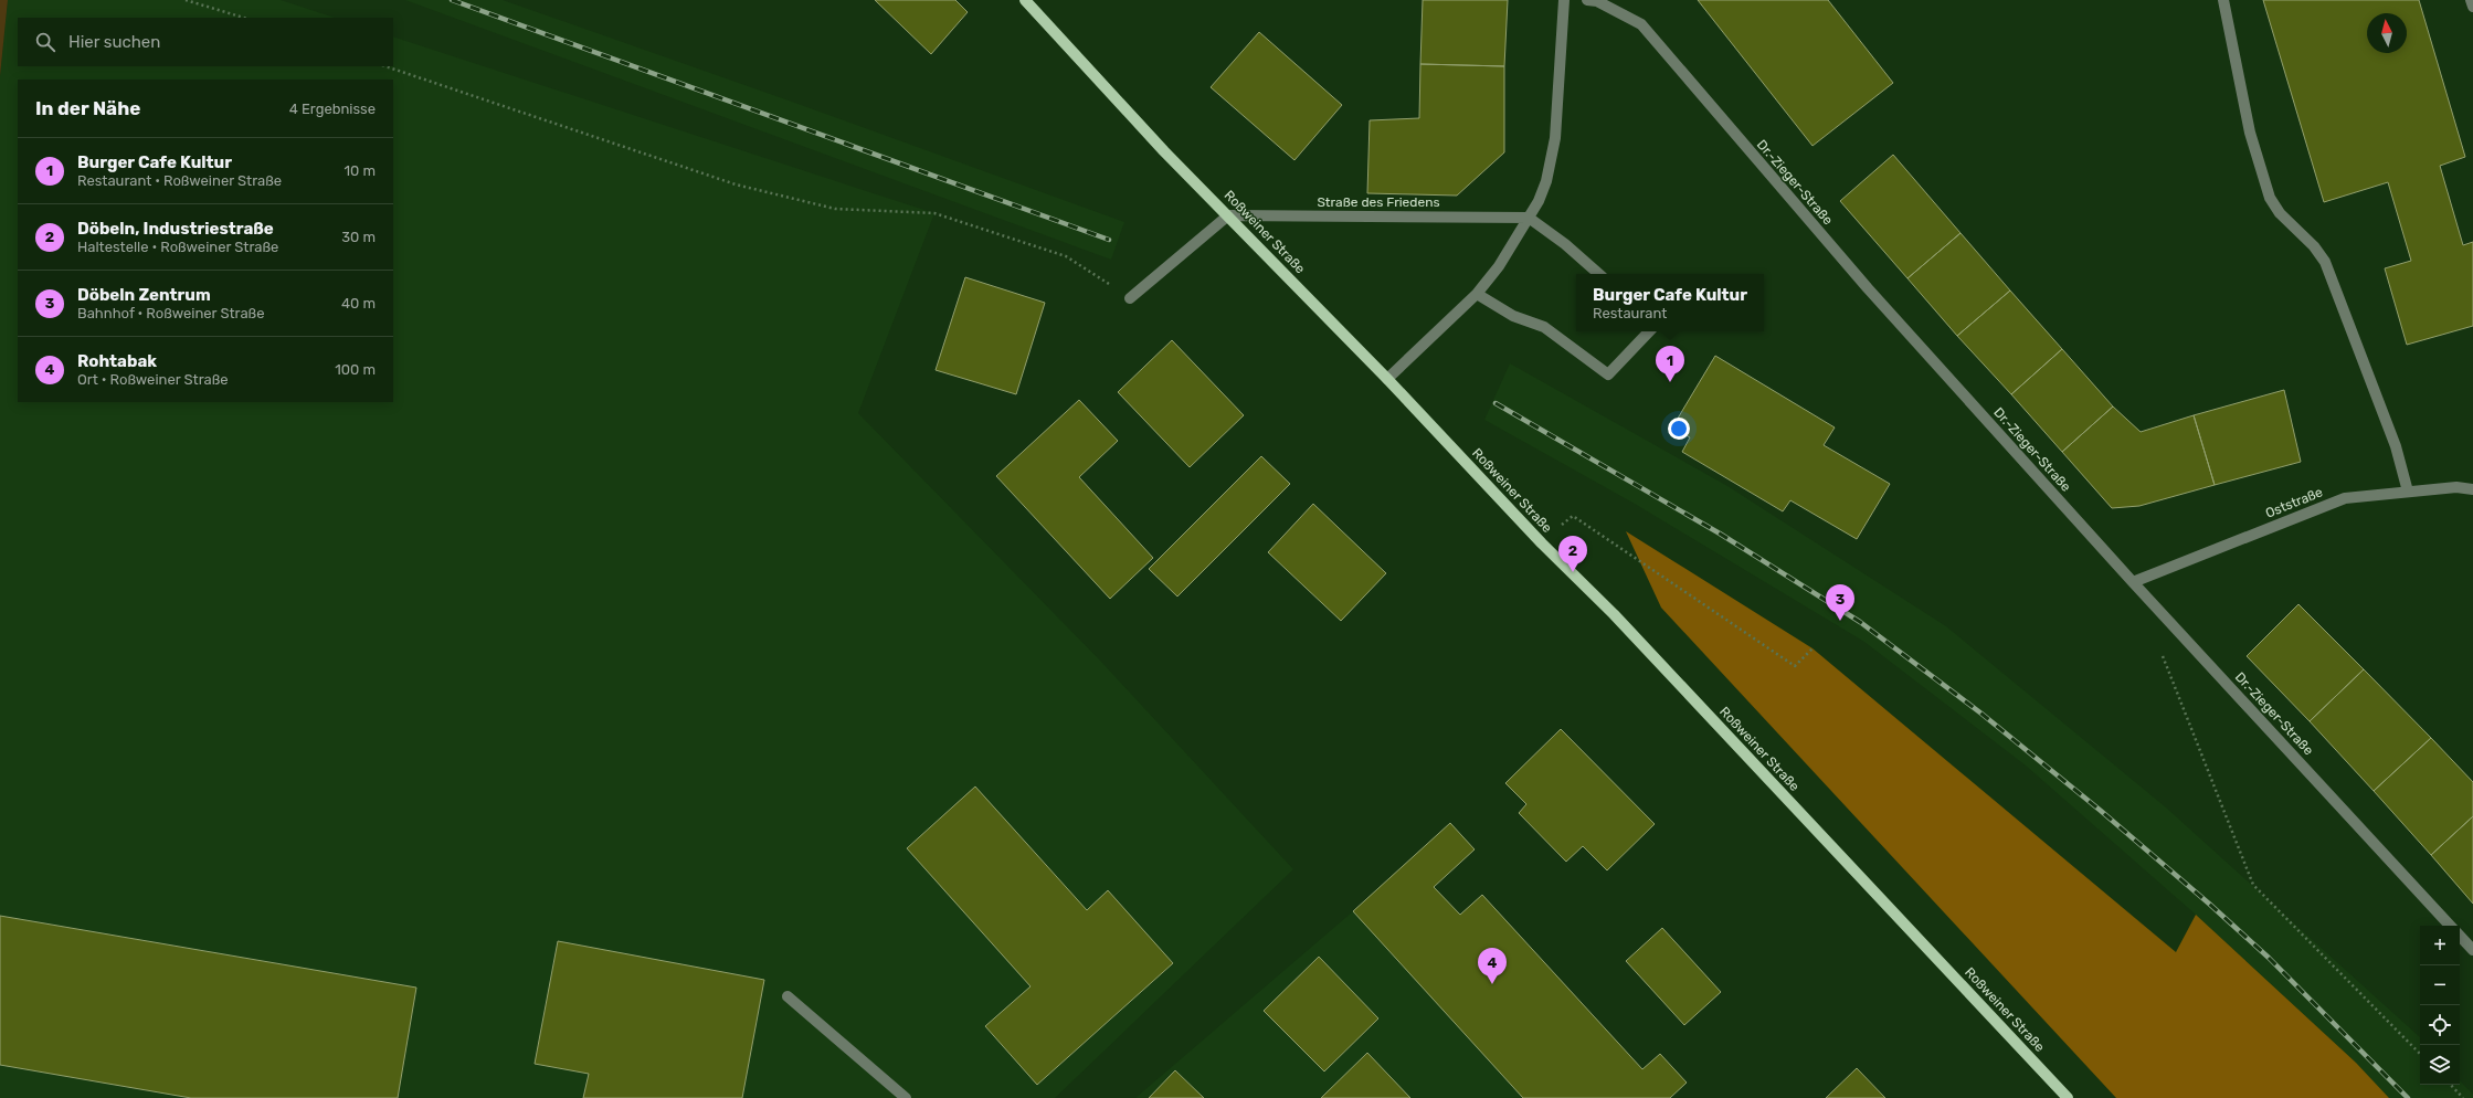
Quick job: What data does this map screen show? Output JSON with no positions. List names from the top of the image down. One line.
{"streets":{"main road":["Roßweiner Straße"],"street":["Dr.-Zieger-Straße","Straße des Friedens","Oststraße"]},"crossings":[["Dr.-Zieger-Straße","Oststraße"],["Straße des Friedens","Roßweiner Straße"]],"north":"top","page":{"search":"Hier suchen","heading":["In der Nähe","4 Ergebnisse"],"list":[{"mark":"1","name":"Burger Cafe Kultur","note":"Restaurant · Roßweiner Straße","value":"10 m"},{"mark":"2","name":"Döbeln, Industriestraße","note":"Haltestelle · Roßweiner Straße","value":"30 m"},{"mark":"3","name":"Döbeln Zentrum","note":"Bahnhof · Roßweiner Straße","value":"40 m"},{"mark":"4","name":"Rohtabak","note":"Ort · Roßweiner Straße","value":"100 m"}],"popup":["Burger Cafe Kultur","Restaurant"],"pins":["1","2","3","4"],"map_buttons":["+","−"]}}
